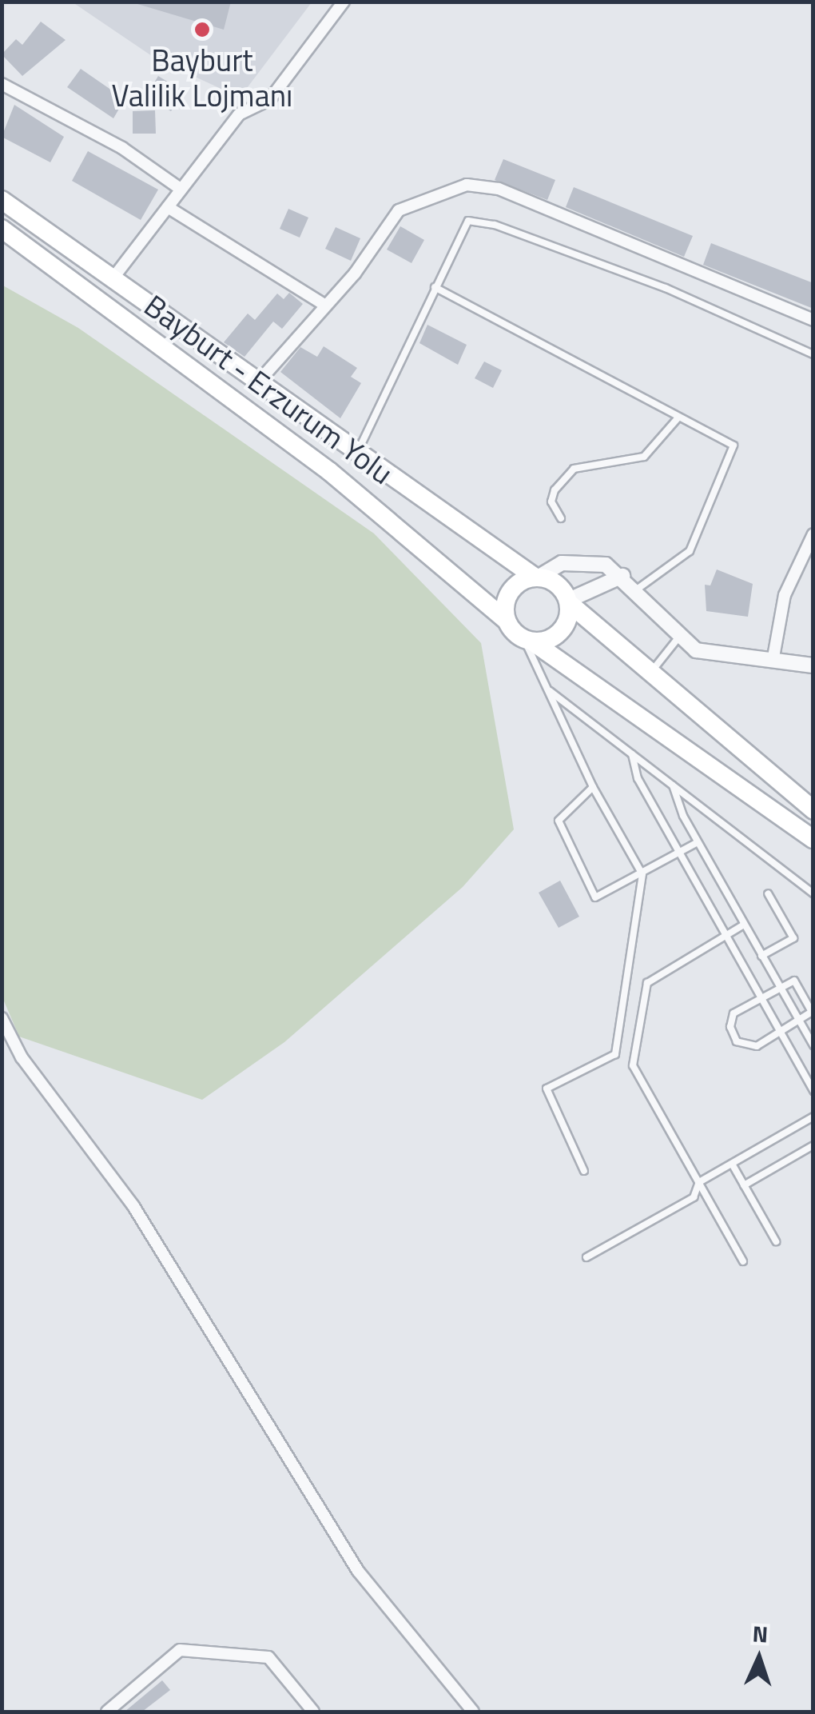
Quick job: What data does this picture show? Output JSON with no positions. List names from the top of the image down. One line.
{"streets":{"highway":["Bayburt - Erzurum Yolu"]},"places":["Bayburt Valilik Lojmanı"],"north":"top"}
